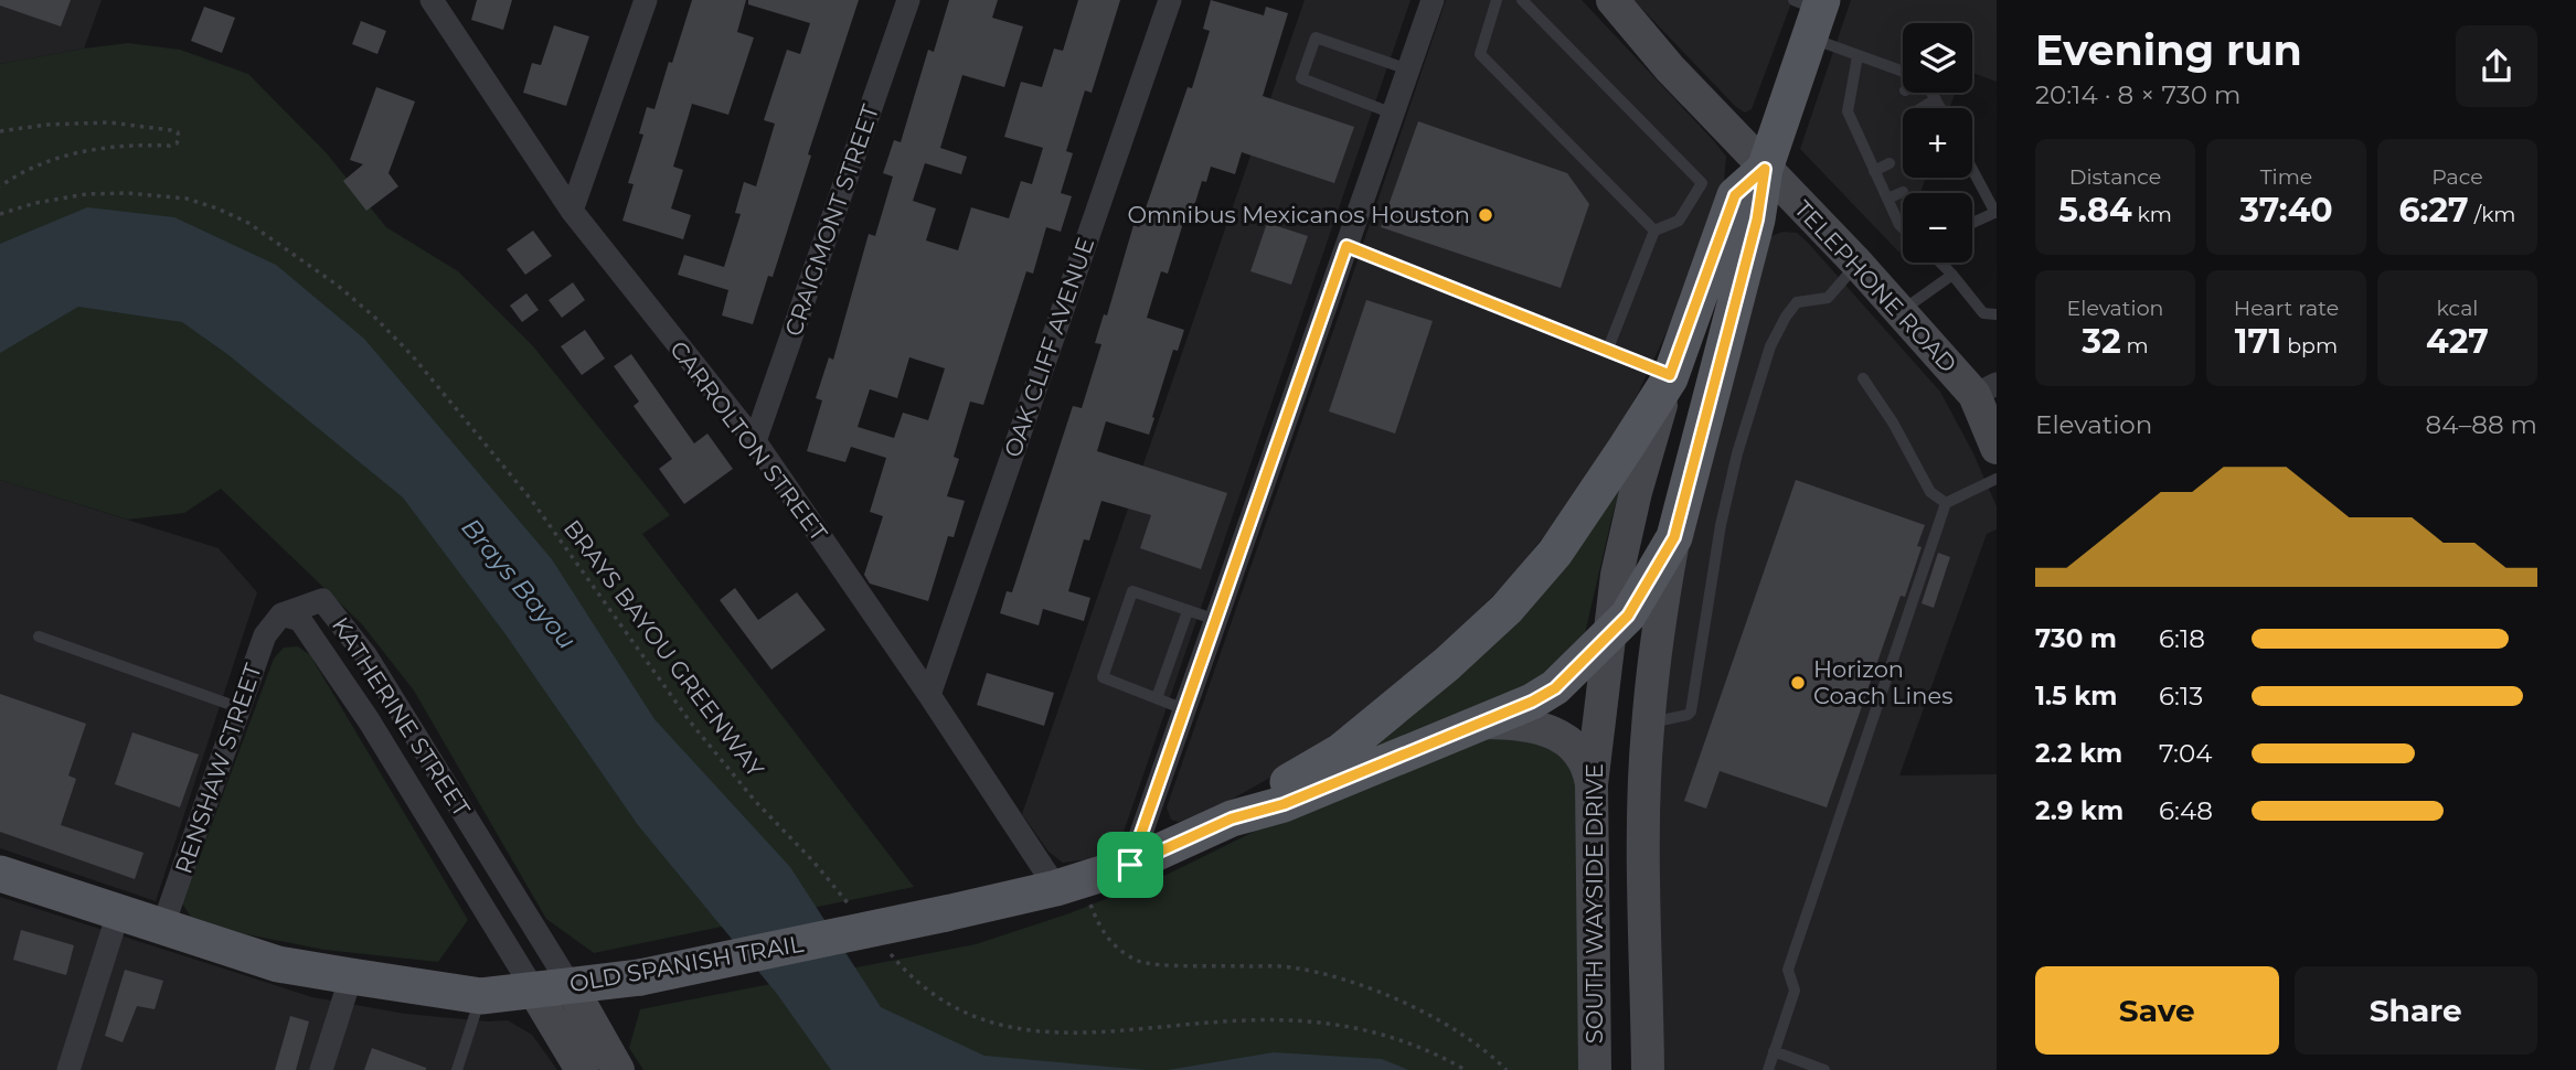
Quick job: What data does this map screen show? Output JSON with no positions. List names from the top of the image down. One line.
{"streets":{"main road":["TELEPHONE ROAD","SOUTH WAYSIDE DRIVE","OLD SPANISH TRAIL"],"street":["CRAIGMONT STREET","OAK CLIFF AVENUE","CARROLTON STREET","KATHERINE STREET","RENSHAW STREET"],"path":["BRAYS BAYOU GREENWAY"]},"crossings":[["CRAIGMONT STREET","CARROLTON STREET"],["TELEPHONE ROAD","SOUTH WAYSIDE DRIVE"],["OAK CLIFF AVENUE","CARROLTON STREET"],["CARROLTON STREET","OLD SPANISH TRAIL"],["KATHERINE STREET","RENSHAW STREET"],["KATHERINE STREET","OLD SPANISH TRAIL"],["RENSHAW STREET","OLD SPANISH TRAIL"],["SOUTH WAYSIDE DRIVE","OLD SPANISH TRAIL"]],"water":["Brays Bayou"],"places":["Omnibus Mexicanos Houston","Horizon Coach Lines"],"page":{"heading":["Evening run","20:14 · 8 × 730 m"],"map_buttons":["+","−"],"stats":[["Distance","5.84 km"],["Time","37:40"],["Pace","6:27 /km"],["Elevation","32 m"],["Heart rate","171 bpm"],["kcal","427"]],"chart":["Elevation","84–88 m"],"list":[{"name":"730 m","note":"6:18"},{"name":"1.5 km","note":"6:13"},{"name":"2.2 km","note":"7:04"},{"name":"2.9 km","note":"6:48"}],"buttons":["Save","Share"]}}
